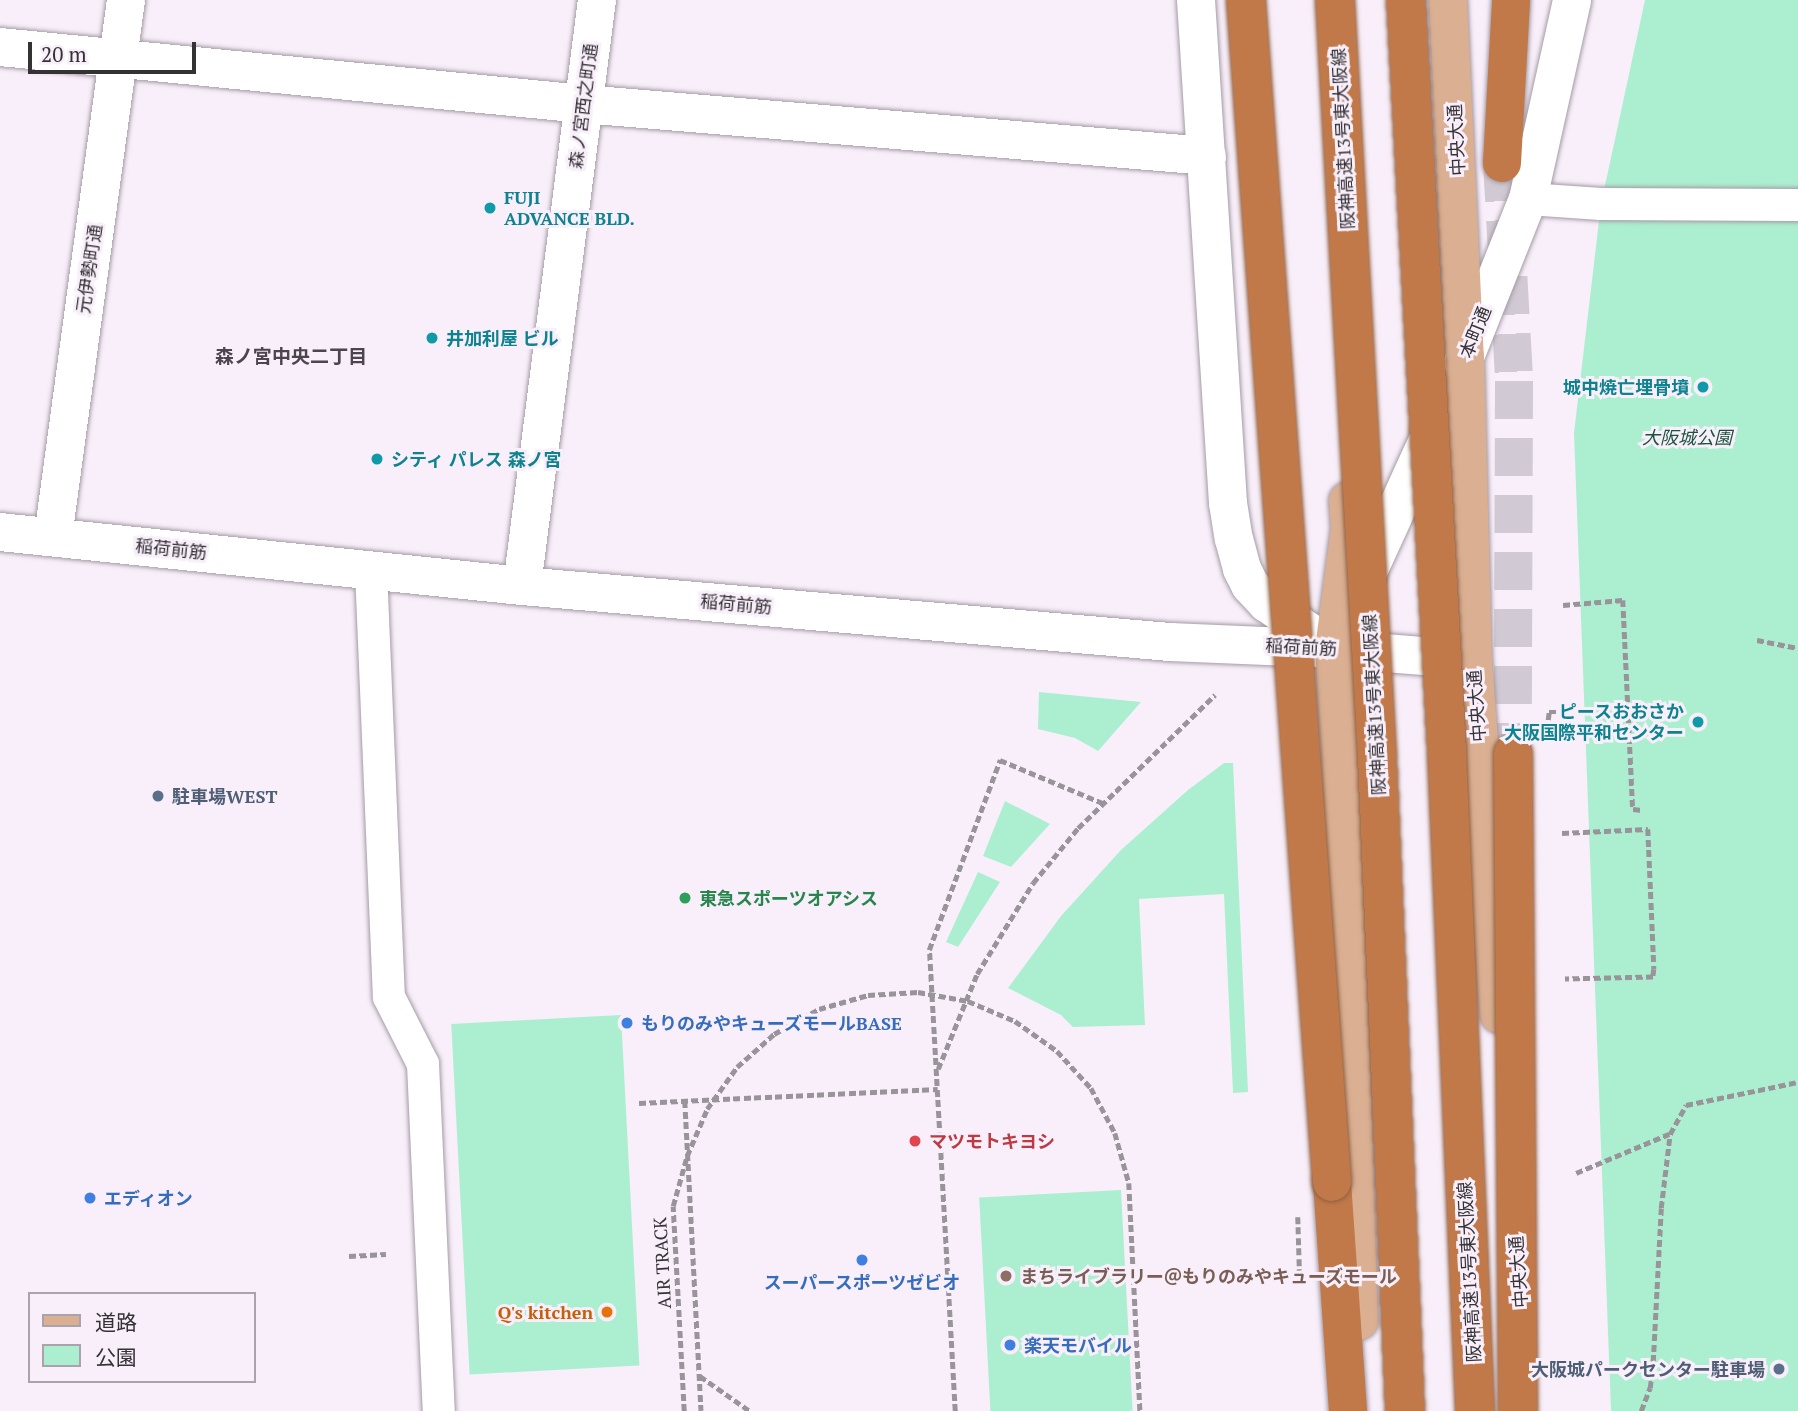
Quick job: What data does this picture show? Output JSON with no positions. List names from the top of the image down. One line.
{"streets":{"highway":["阪神高速13号東大阪線"],"main road":["中央大通"],"street":["森ノ宮西之町通","元伊勢町通","本町通","稲荷前筋"],"path":["AIR TRACK"]},"crossings":[["森ノ宮西之町通","稲荷前筋"],["中央大通","本町通"],["中央大通","稲荷前筋"],["元伊勢町通","稲荷前筋"],["本町通","稲荷前筋"]],"districts":["森ノ宮中央二丁目"],"parks":["大阪城公園"],"places":["FUJI ADVANCE BLD.","井加利屋 ビル","城中焼亡埋骨墳","シティ パレス 森ノ宮","ピースおおさか 大阪国際平和センター","駐車場WEST","東急スポーツオアシス","もりのみやキューズモールBASE","マツモトキヨシ","エディオン","スーパースポーツゼビオ","まちライブラリー＠もりのみやキューズモール","Q's kitchen","楽天モバイル","大阪城パークセンター駐車場"],"legend":["道路","公園"],"scale_bar":"20 m"}
